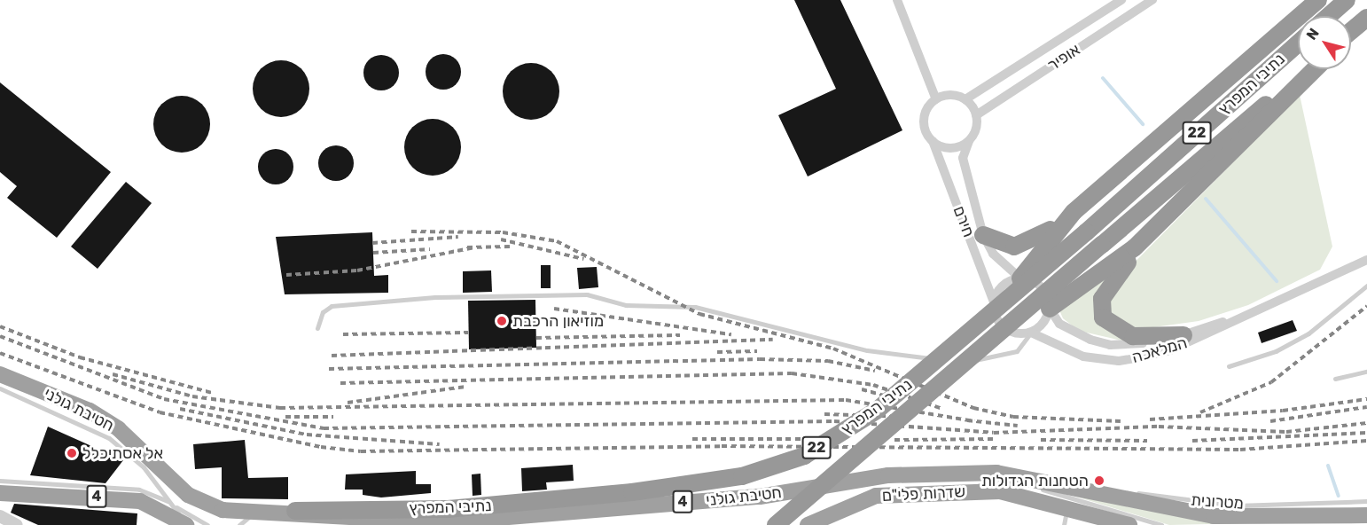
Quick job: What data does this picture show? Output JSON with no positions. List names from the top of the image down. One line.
{"streets":{"highway":["נתיבי המפרץ","22","חטיבת גולני","שדרות פלי\"ם","4"],"street":["אופיר","חירם","המלאכה"]},"crossings":[["אופיר","חירם"],["נתיבי המפרץ","חטיבת גולני"],["חירם","המלאכה"]],"places":["מוזיאון הרכבת","אל אסתיכלל","הטחנות הגדולות"],"north":"top left"}
